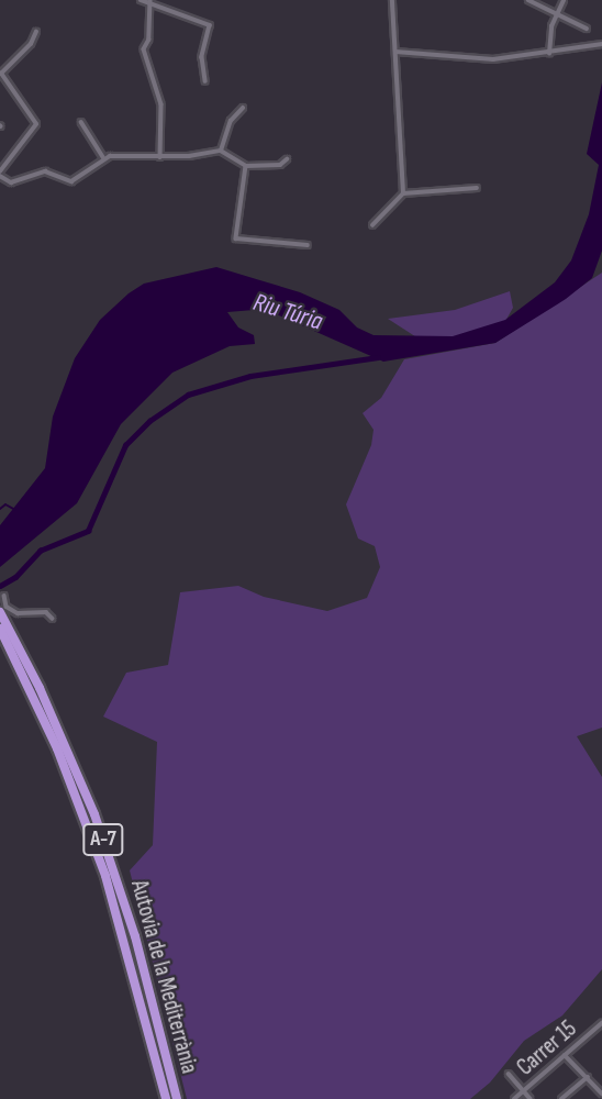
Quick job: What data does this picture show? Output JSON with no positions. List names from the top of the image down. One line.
{"streets":{"highway":["A-7","Autovia de la Mediterrània"],"street":["Carrer 15"]},"water":["Riu Túria"]}
